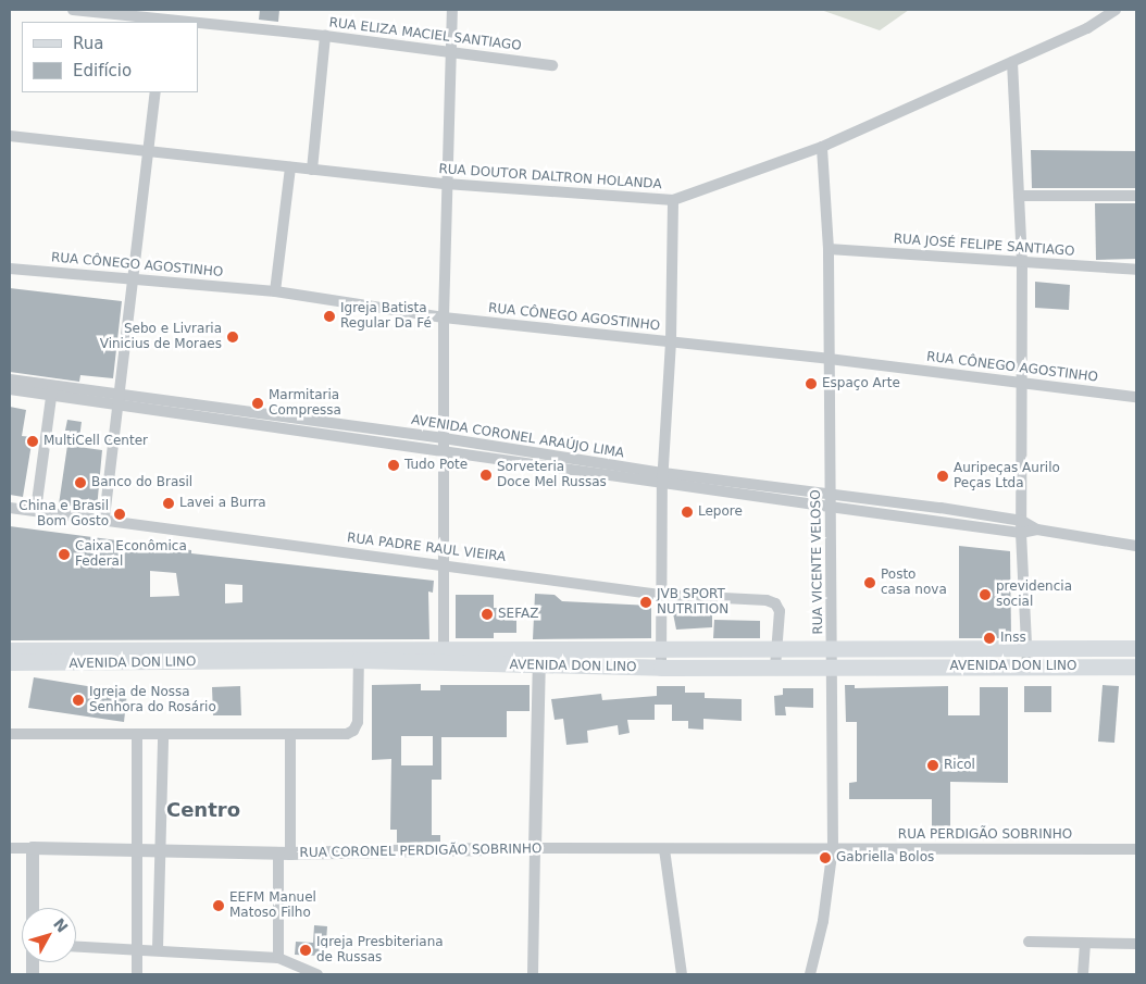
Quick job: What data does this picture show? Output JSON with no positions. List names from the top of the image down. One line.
{"streets":{"main road":["AVENIDA DON LINO"],"street":["RUA ELIZA MACIEL SANTIAGO","RUA DOUTOR DALTRON HOLANDA","RUA JOSÉ FELIPE SANTIAGO","RUA CÔNEGO AGOSTINHO","AVENIDA CORONEL ARAÚJO LIMA","RUA PADRE RAUL VIEIRA","RUA VICENTE VELOSO","RUA PERDIGÃO SOBRINHO","RUA CORONEL PERDIGÃO SOBRINHO"]},"crossings":[["RUA DOUTOR DALTRON HOLANDA","RUA VICENTE VELOSO"],["RUA JOSÉ FELIPE SANTIAGO","RUA VICENTE VELOSO"],["RUA CÔNEGO AGOSTINHO","RUA VICENTE VELOSO"],["AVENIDA CORONEL ARAÚJO LIMA","RUA VICENTE VELOSO"],["RUA PADRE RAUL VIEIRA","AVENIDA DON LINO"],["RUA VICENTE VELOSO","AVENIDA DON LINO"],["RUA VICENTE VELOSO","RUA PERDIGÃO SOBRINHO"],["RUA VICENTE VELOSO","RUA CORONEL PERDIGÃO SOBRINHO"],["RUA PERDIGÃO SOBRINHO","RUA CORONEL PERDIGÃO SOBRINHO"]],"districts":["Centro"],"places":["Igreja Batista Regular Da Fé","Sebo e Livraria Vinicius de Moraes","Espaço Arte","Marmitaria Compressa","MultiCell Center","Tudo Pote","Sorveteria Doce Mel Russas","Auripeças Aurilo Peças Ltda","Banco do Brasil","Lavei a Burra","Lepore","China e Brasil Bom Gosto","Caixa Econômica Federal","Posto casa nova","previdencia social","JVB SPORT NUTRITION","SEFAZ","Inss","Igreja de Nossa Senhora do Rosário","Ricol","Gabriella Bolos","EEFM Manuel Matoso Filho","Igreja Presbiteriana de Russas"],"legend":["Rua","Edifício"],"north":"top right"}
